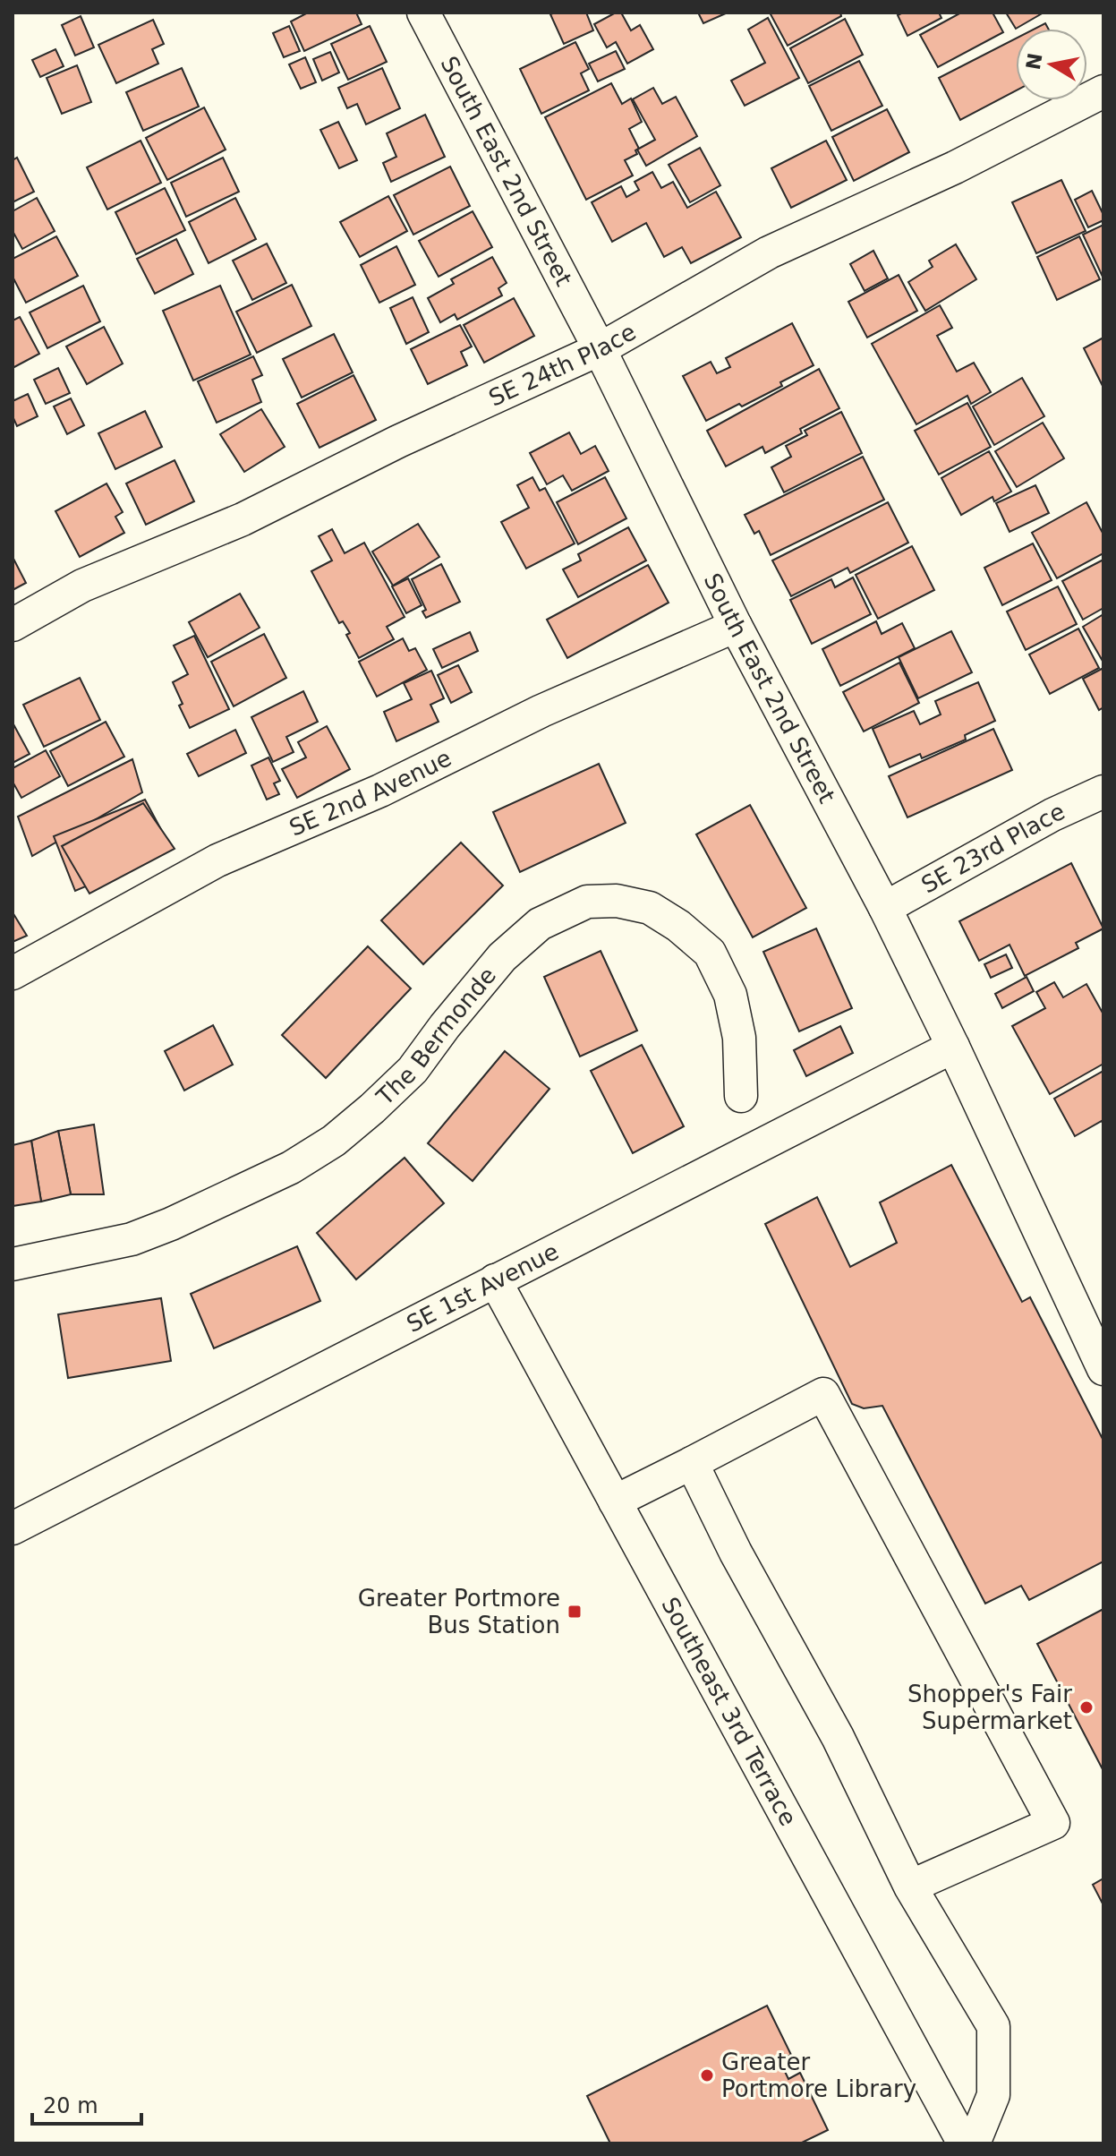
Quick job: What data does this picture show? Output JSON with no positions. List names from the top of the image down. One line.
{"streets":{"street":["South East 2nd Street","SE 24th Place","SE 2nd Avenue","SE 23rd Place","The Bermonde","SE 1st Avenue","Southeast 3rd Terrace"]},"crossings":[["South East 2nd Street","SE 24th Place"],["South East 2nd Street","SE 2nd Avenue"],["South East 2nd Street","SE 23rd Place"],["South East 2nd Street","SE 1st Avenue"],["SE 1st Avenue","Southeast 3rd Terrace"]],"places":{"transit":["Greater Portmore Bus Station"],"other":["Shopper's Fair Supermarket","Greater Portmore Library"]},"scale_bar":"20 m","north":"left"}
